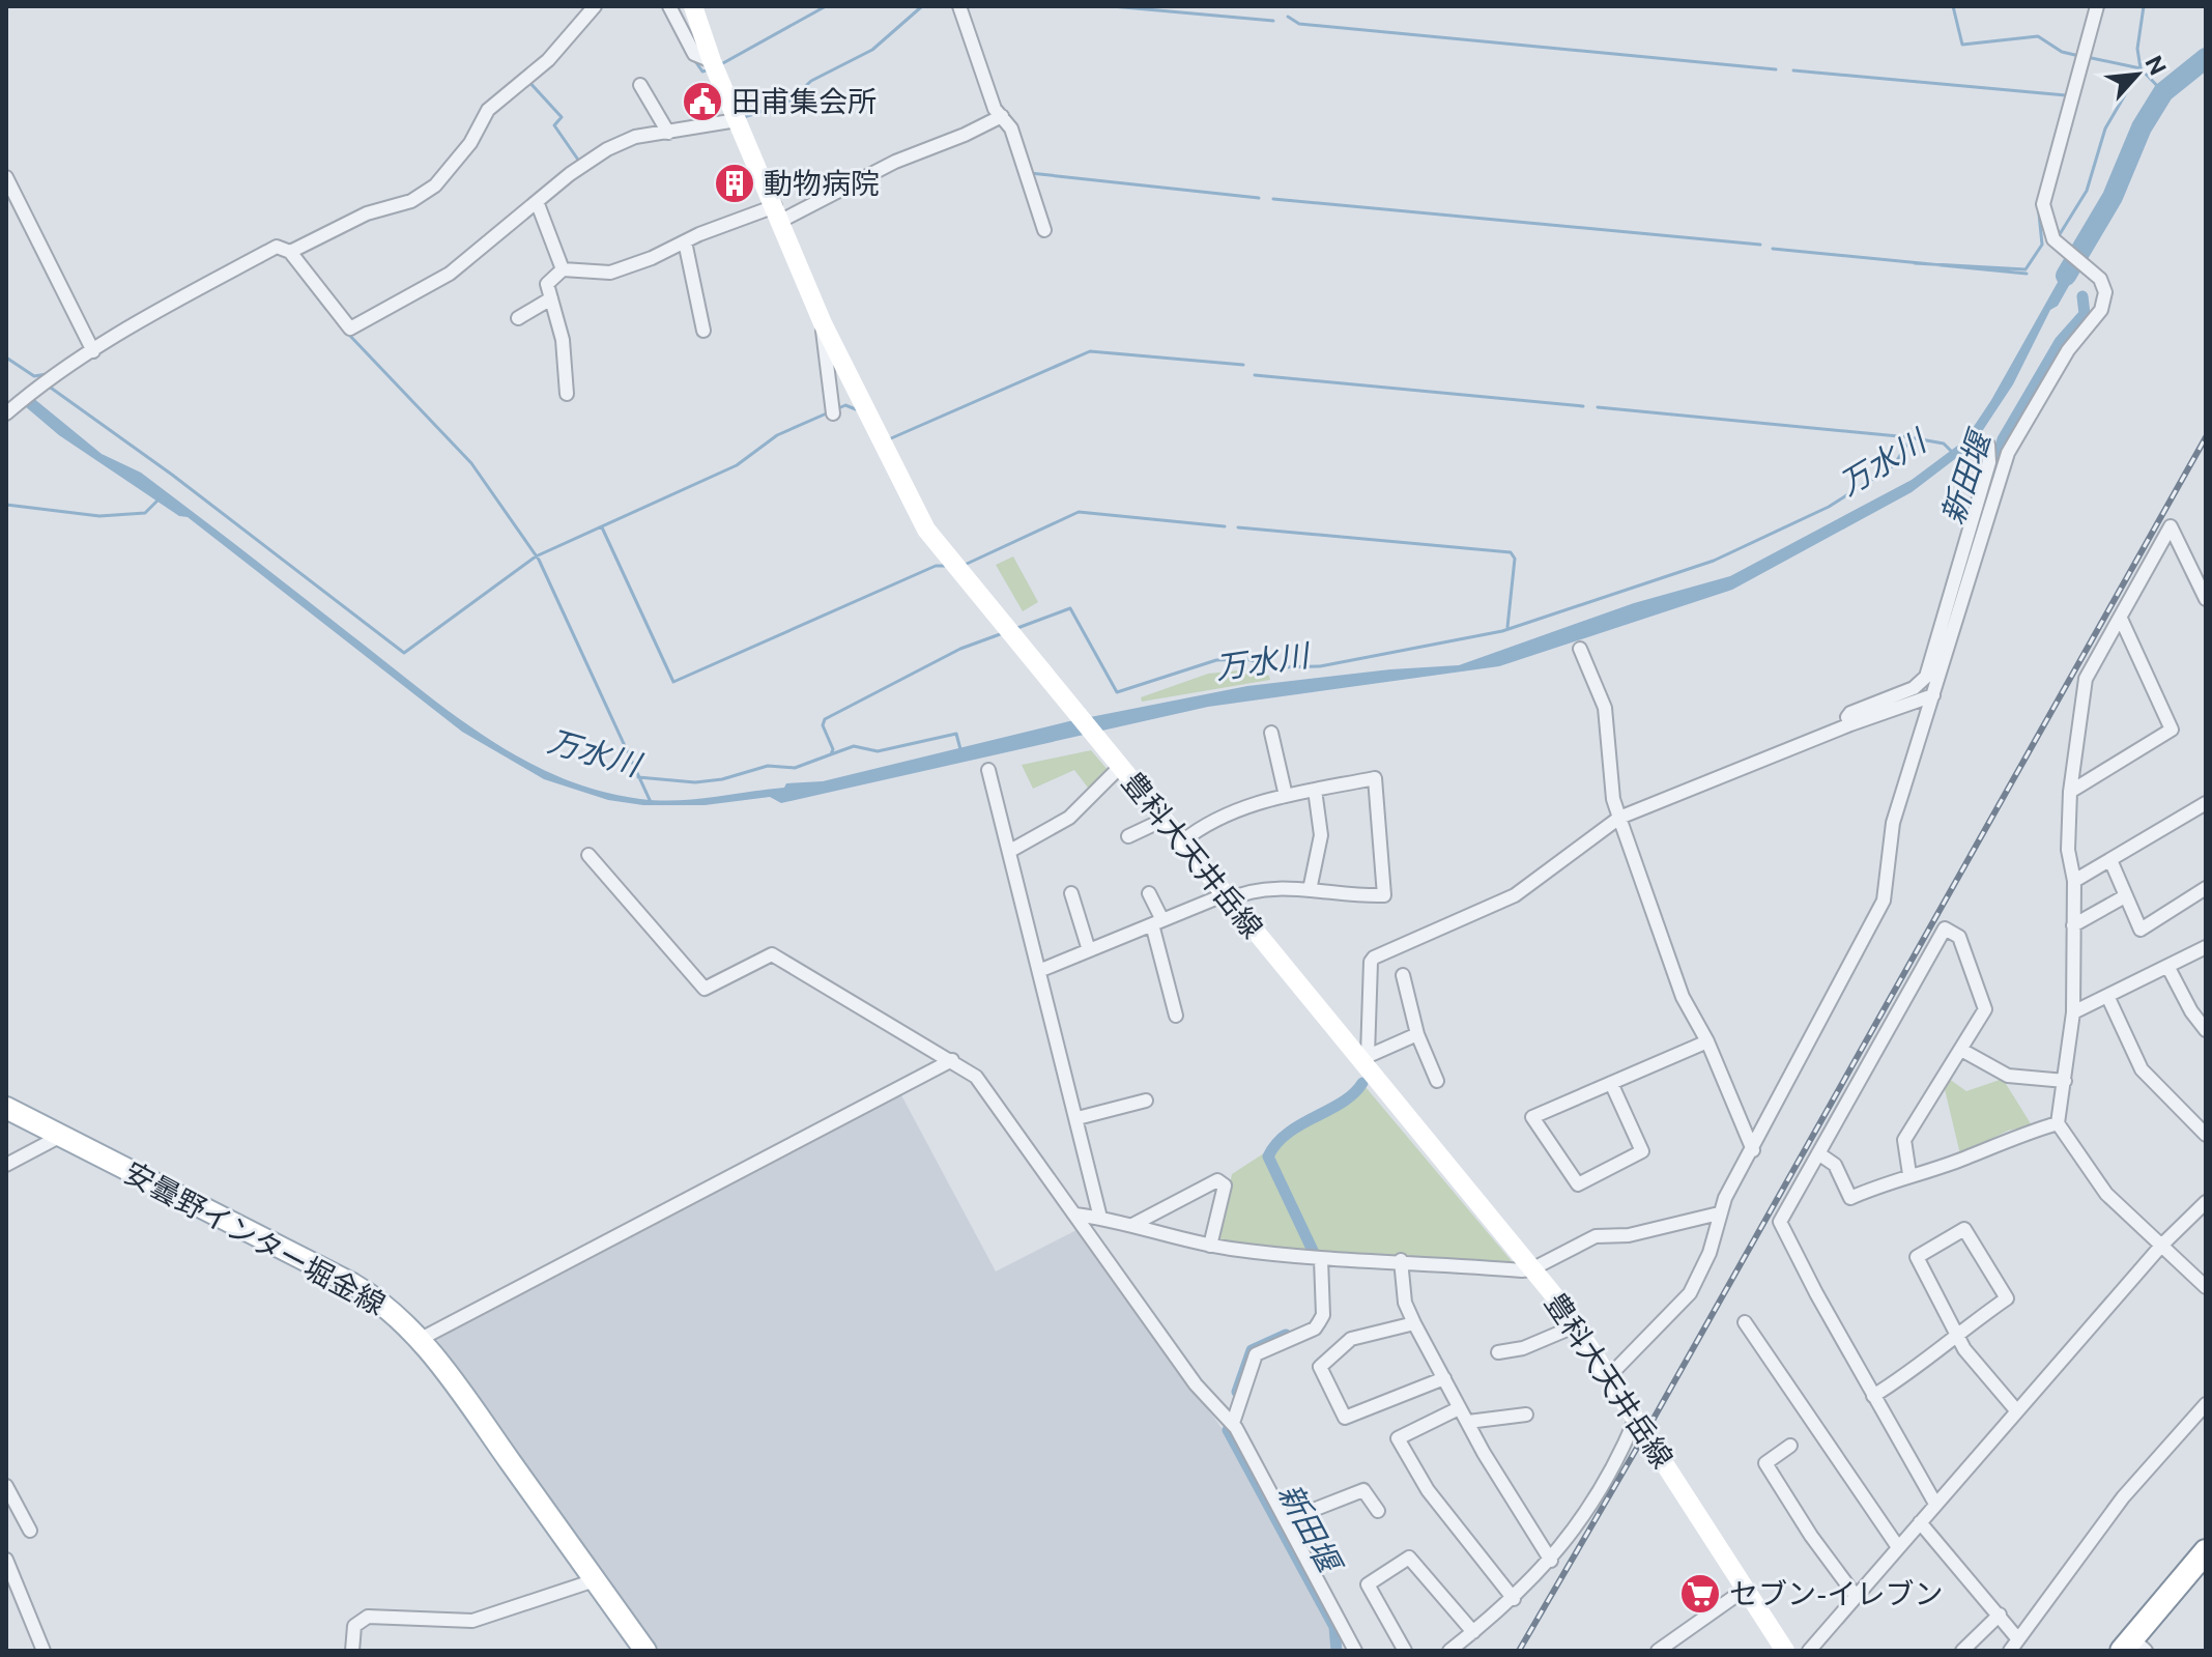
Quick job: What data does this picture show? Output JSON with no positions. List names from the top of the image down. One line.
{"streets":{"main road":["豊科大天井岳線","安曇野インター堀金線"]},"water":["万水川","新田堰"],"places":{"public building":["田甫集会所"],"building":["動物病院"],"supermarket":["セブン-イレブン"]},"north":"top right"}
